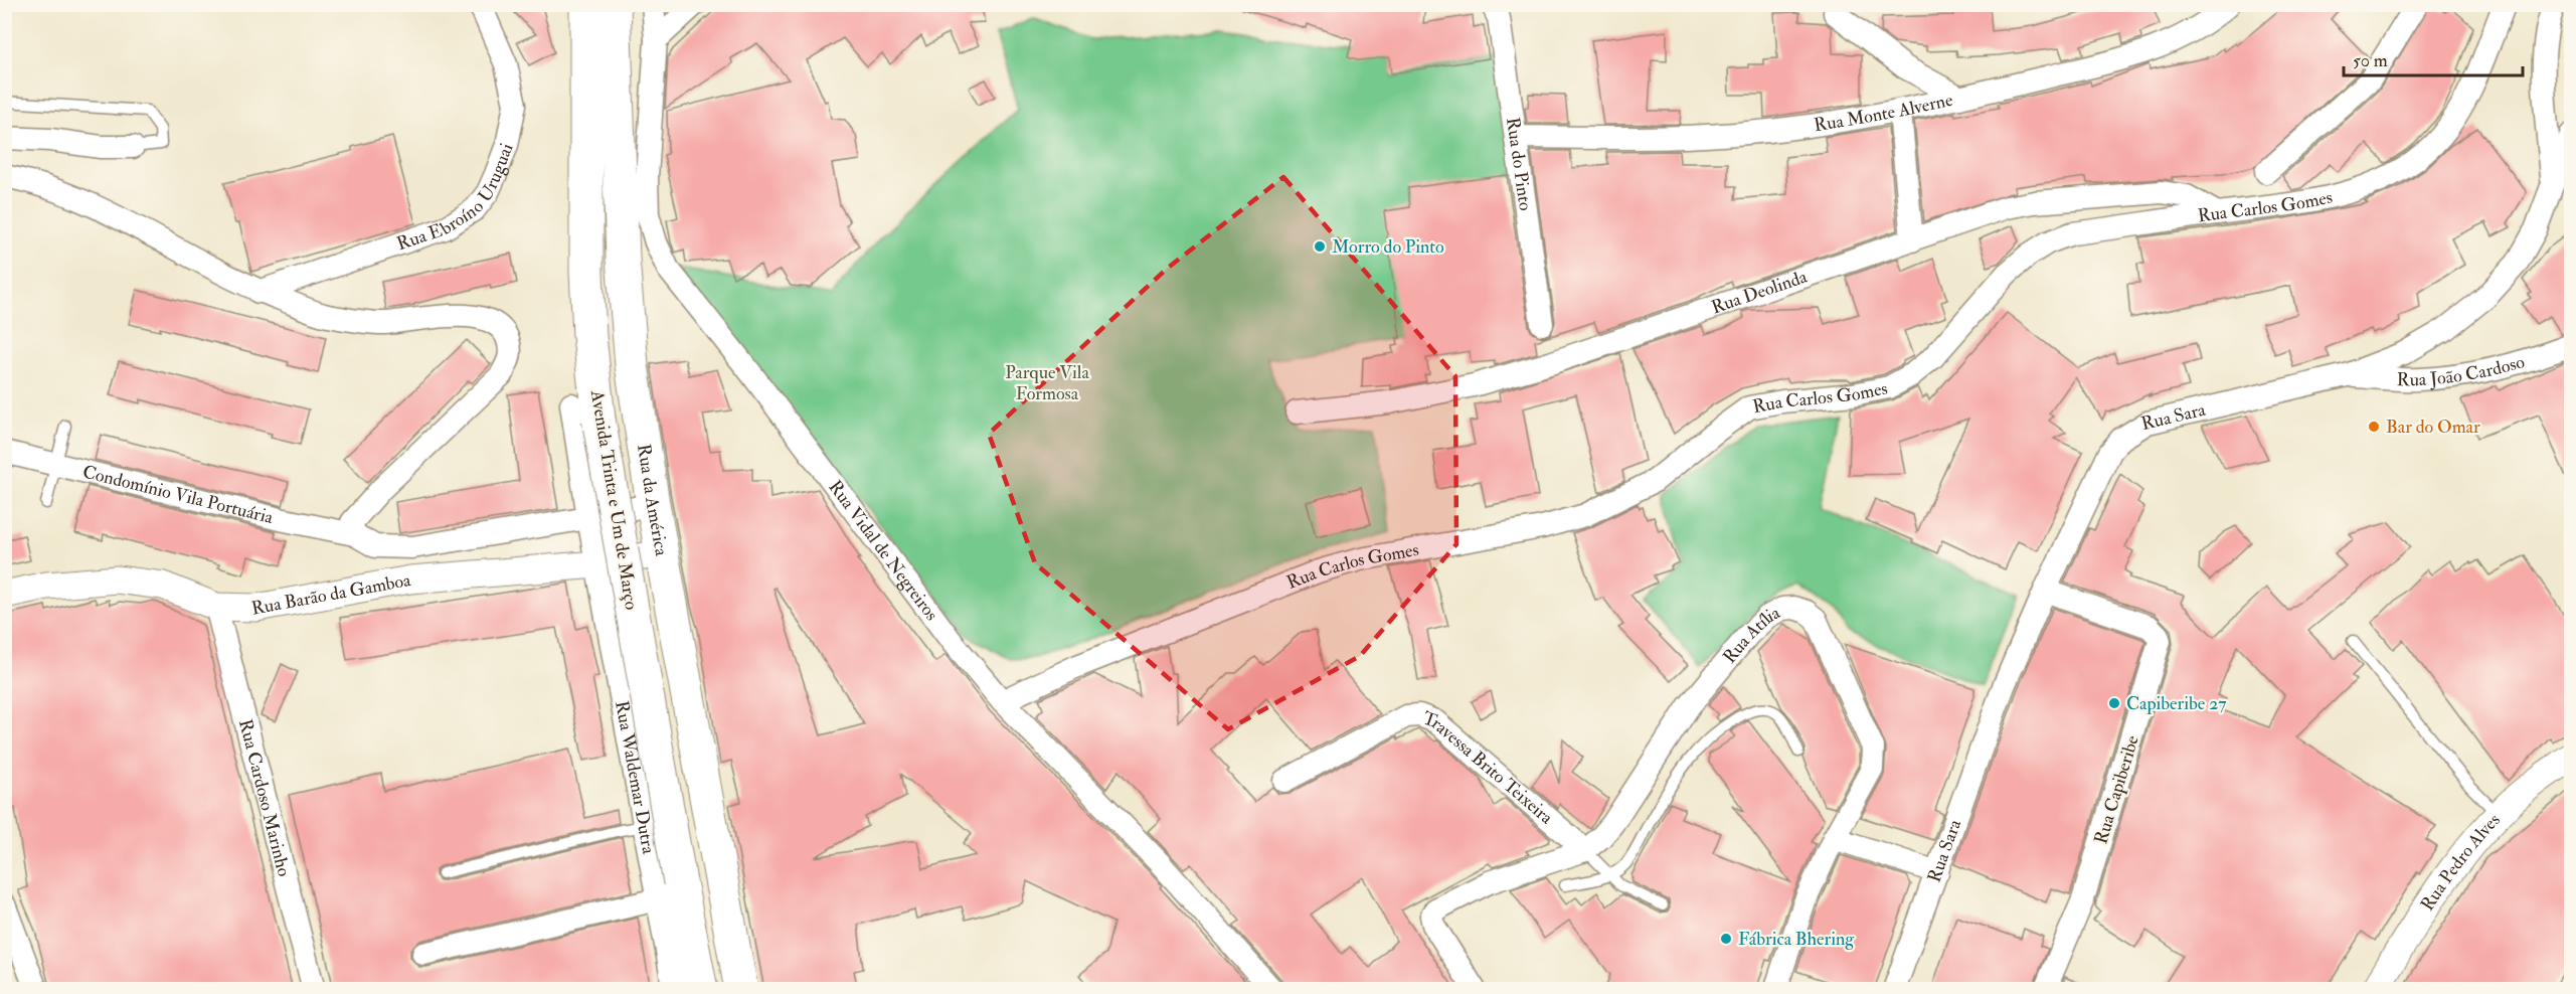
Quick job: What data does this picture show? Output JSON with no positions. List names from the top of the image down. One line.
{"streets":{"main road":["Avenida Trinta e Um de Março","Rua da América"],"street":["Rua Monte Alverne","Rua do Pinto","Rua Ebroíno Uruguai","Rua Carlos Gomes","Rua Deolinda","Rua João Cardoso","Rua Sara","Condomínio Vila Portuária","Rua Vidal de Negreiros","Rua Barão da Gamboa","Rua Atília","Travessa Brito Teixeira","Rua Waldemar Dutra","Rua Capiberibe","Rua Cardoso Marinho","Rua Pedro Alves"]},"crossings":[["Rua Monte Alverne","Rua do Pinto"],["Rua Carlos Gomes","Rua Deolinda"],["Rua Carlos Gomes","Rua Vidal de Negreiros"],["Rua João Cardoso","Rua Sara"],["Rua Sara","Rua Capiberibe"],["Condomínio Vila Portuária","Rua da América"],["Condomínio Vila Portuária","Rua Waldemar Dutra"],["Avenida Trinta e Um de Março","Rua Waldemar Dutra"],["Rua da América","Rua Barão da Gamboa"],["Rua Barão da Gamboa","Rua Waldemar Dutra"],["Rua Barão da Gamboa","Rua Cardoso Marinho"],["Rua Atília","Travessa Brito Teixeira"]],"parks":["Parque Vila Formosa"],"places":["Morro do Pinto","Bar do Omar","Capiberibe 27","Fábrica Bhering"],"scale_bar":"50 m"}
